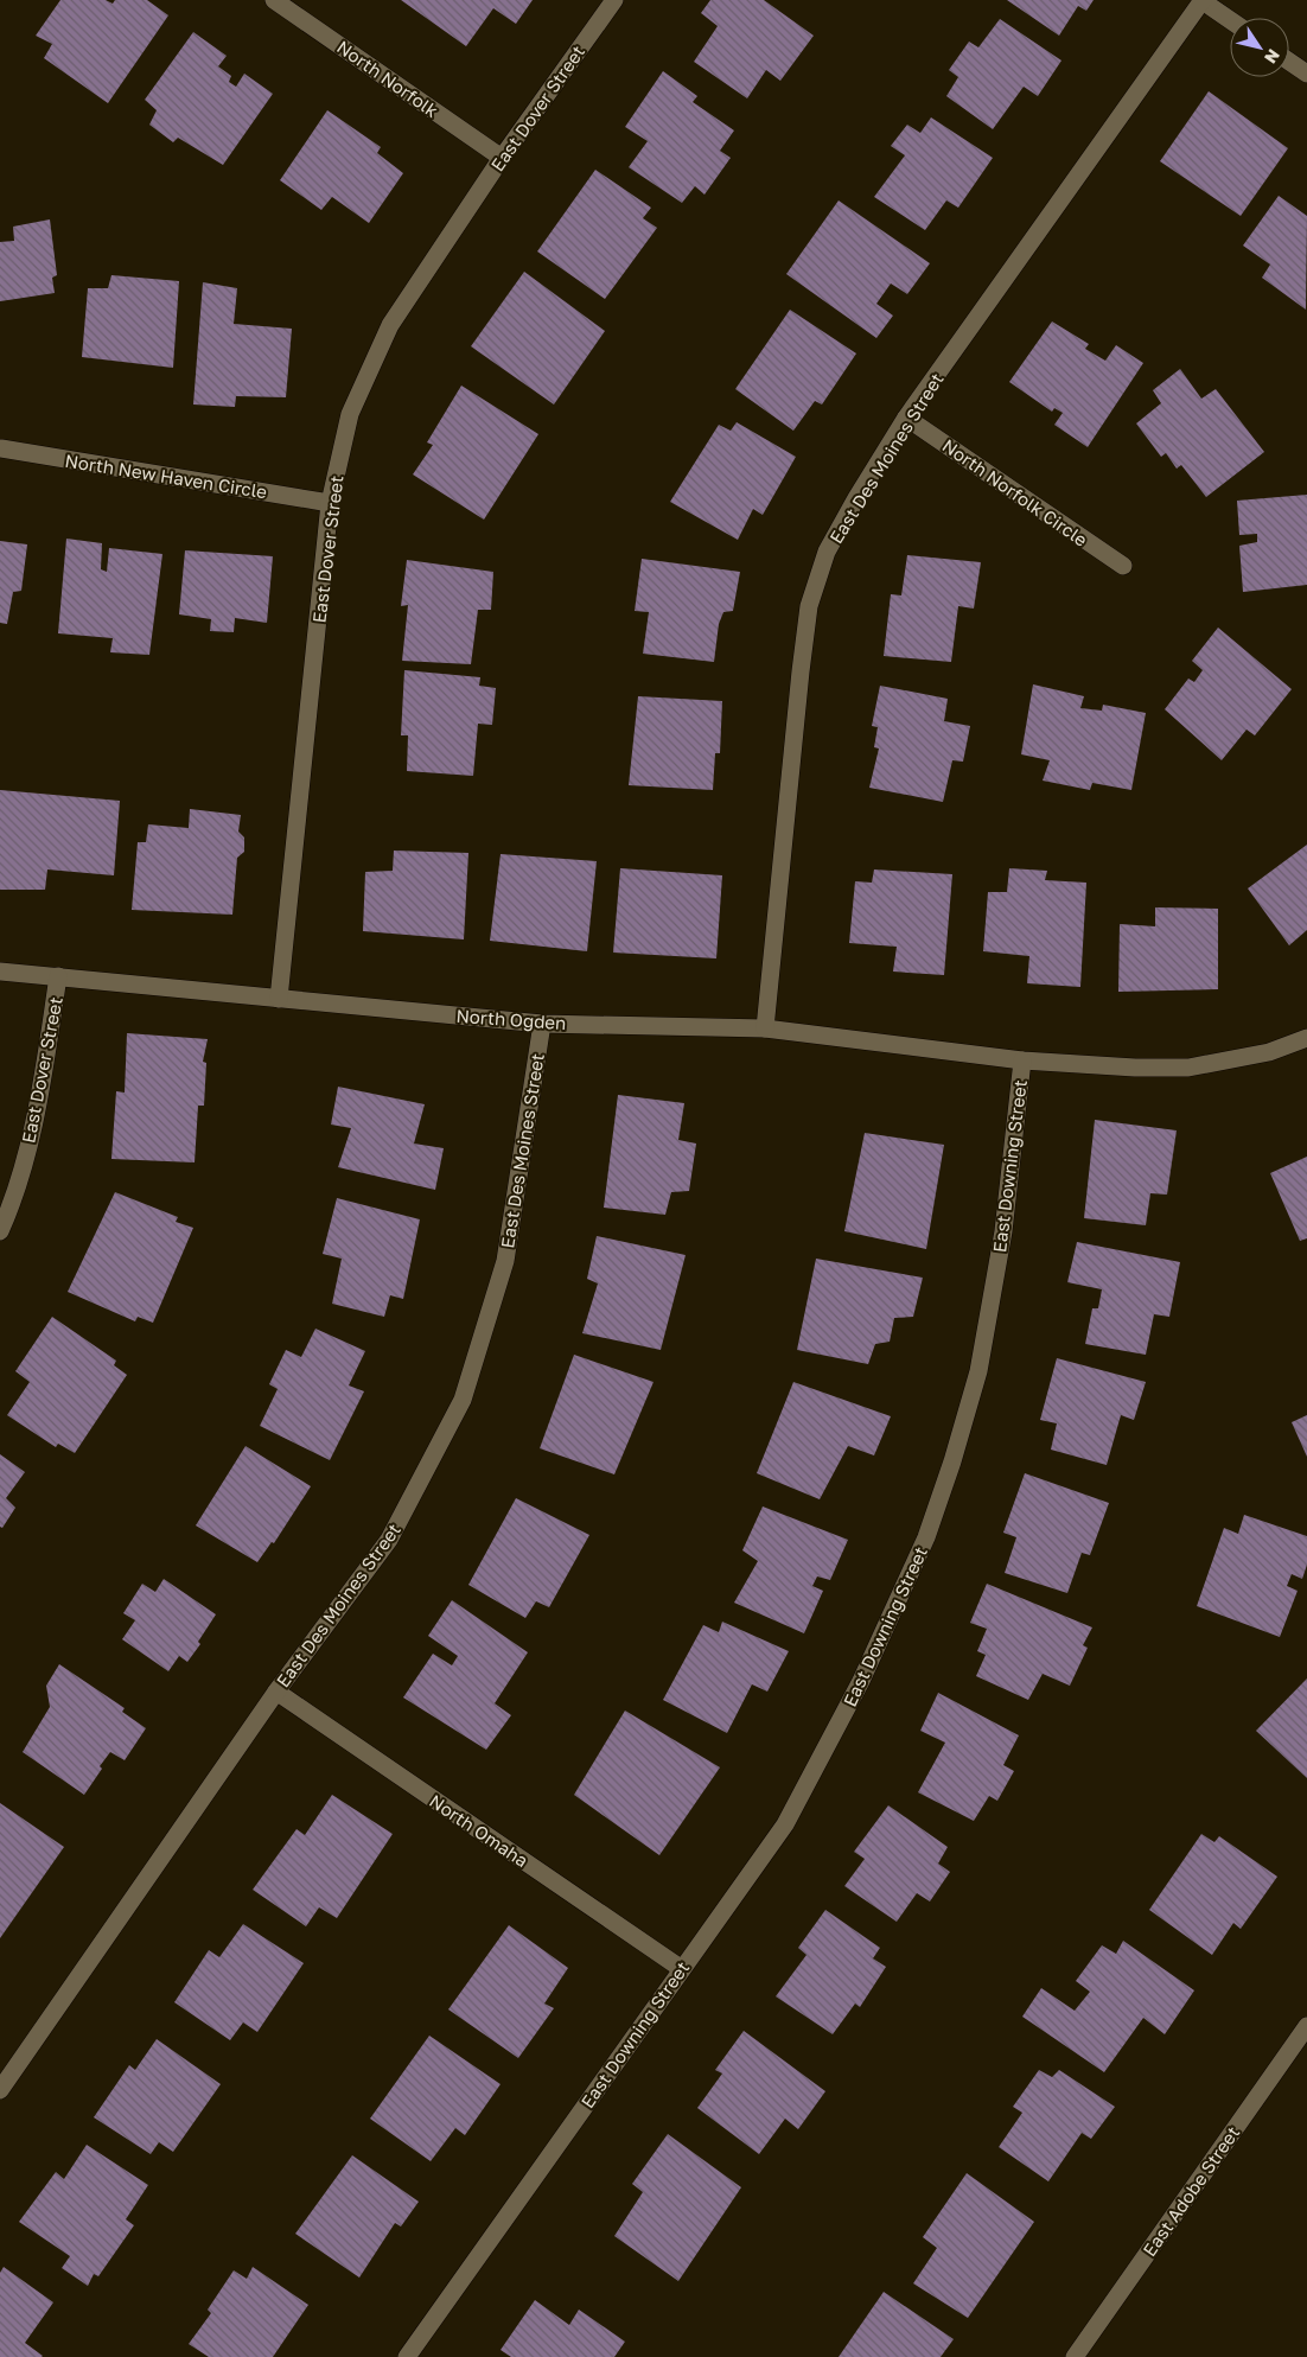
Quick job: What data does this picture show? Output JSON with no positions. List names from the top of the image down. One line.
{"streets":{"street":["North Norfolk","East Dover Street","East Des Moines Street","North New Haven Circle","North Norfolk Circle","North Ogden","East Downing Street","North Omaha","East Adobe Street"]},"crossings":[["North Norfolk","East Dover Street"],["East Dover Street","North New Haven Circle"],["East Dover Street","North Ogden"],["East Des Moines Street","North Norfolk Circle"],["East Des Moines Street","North Ogden"],["East Des Moines Street","North Omaha"],["North Ogden","East Downing Street"],["East Downing Street","North Omaha"]],"north":"bottom right"}
